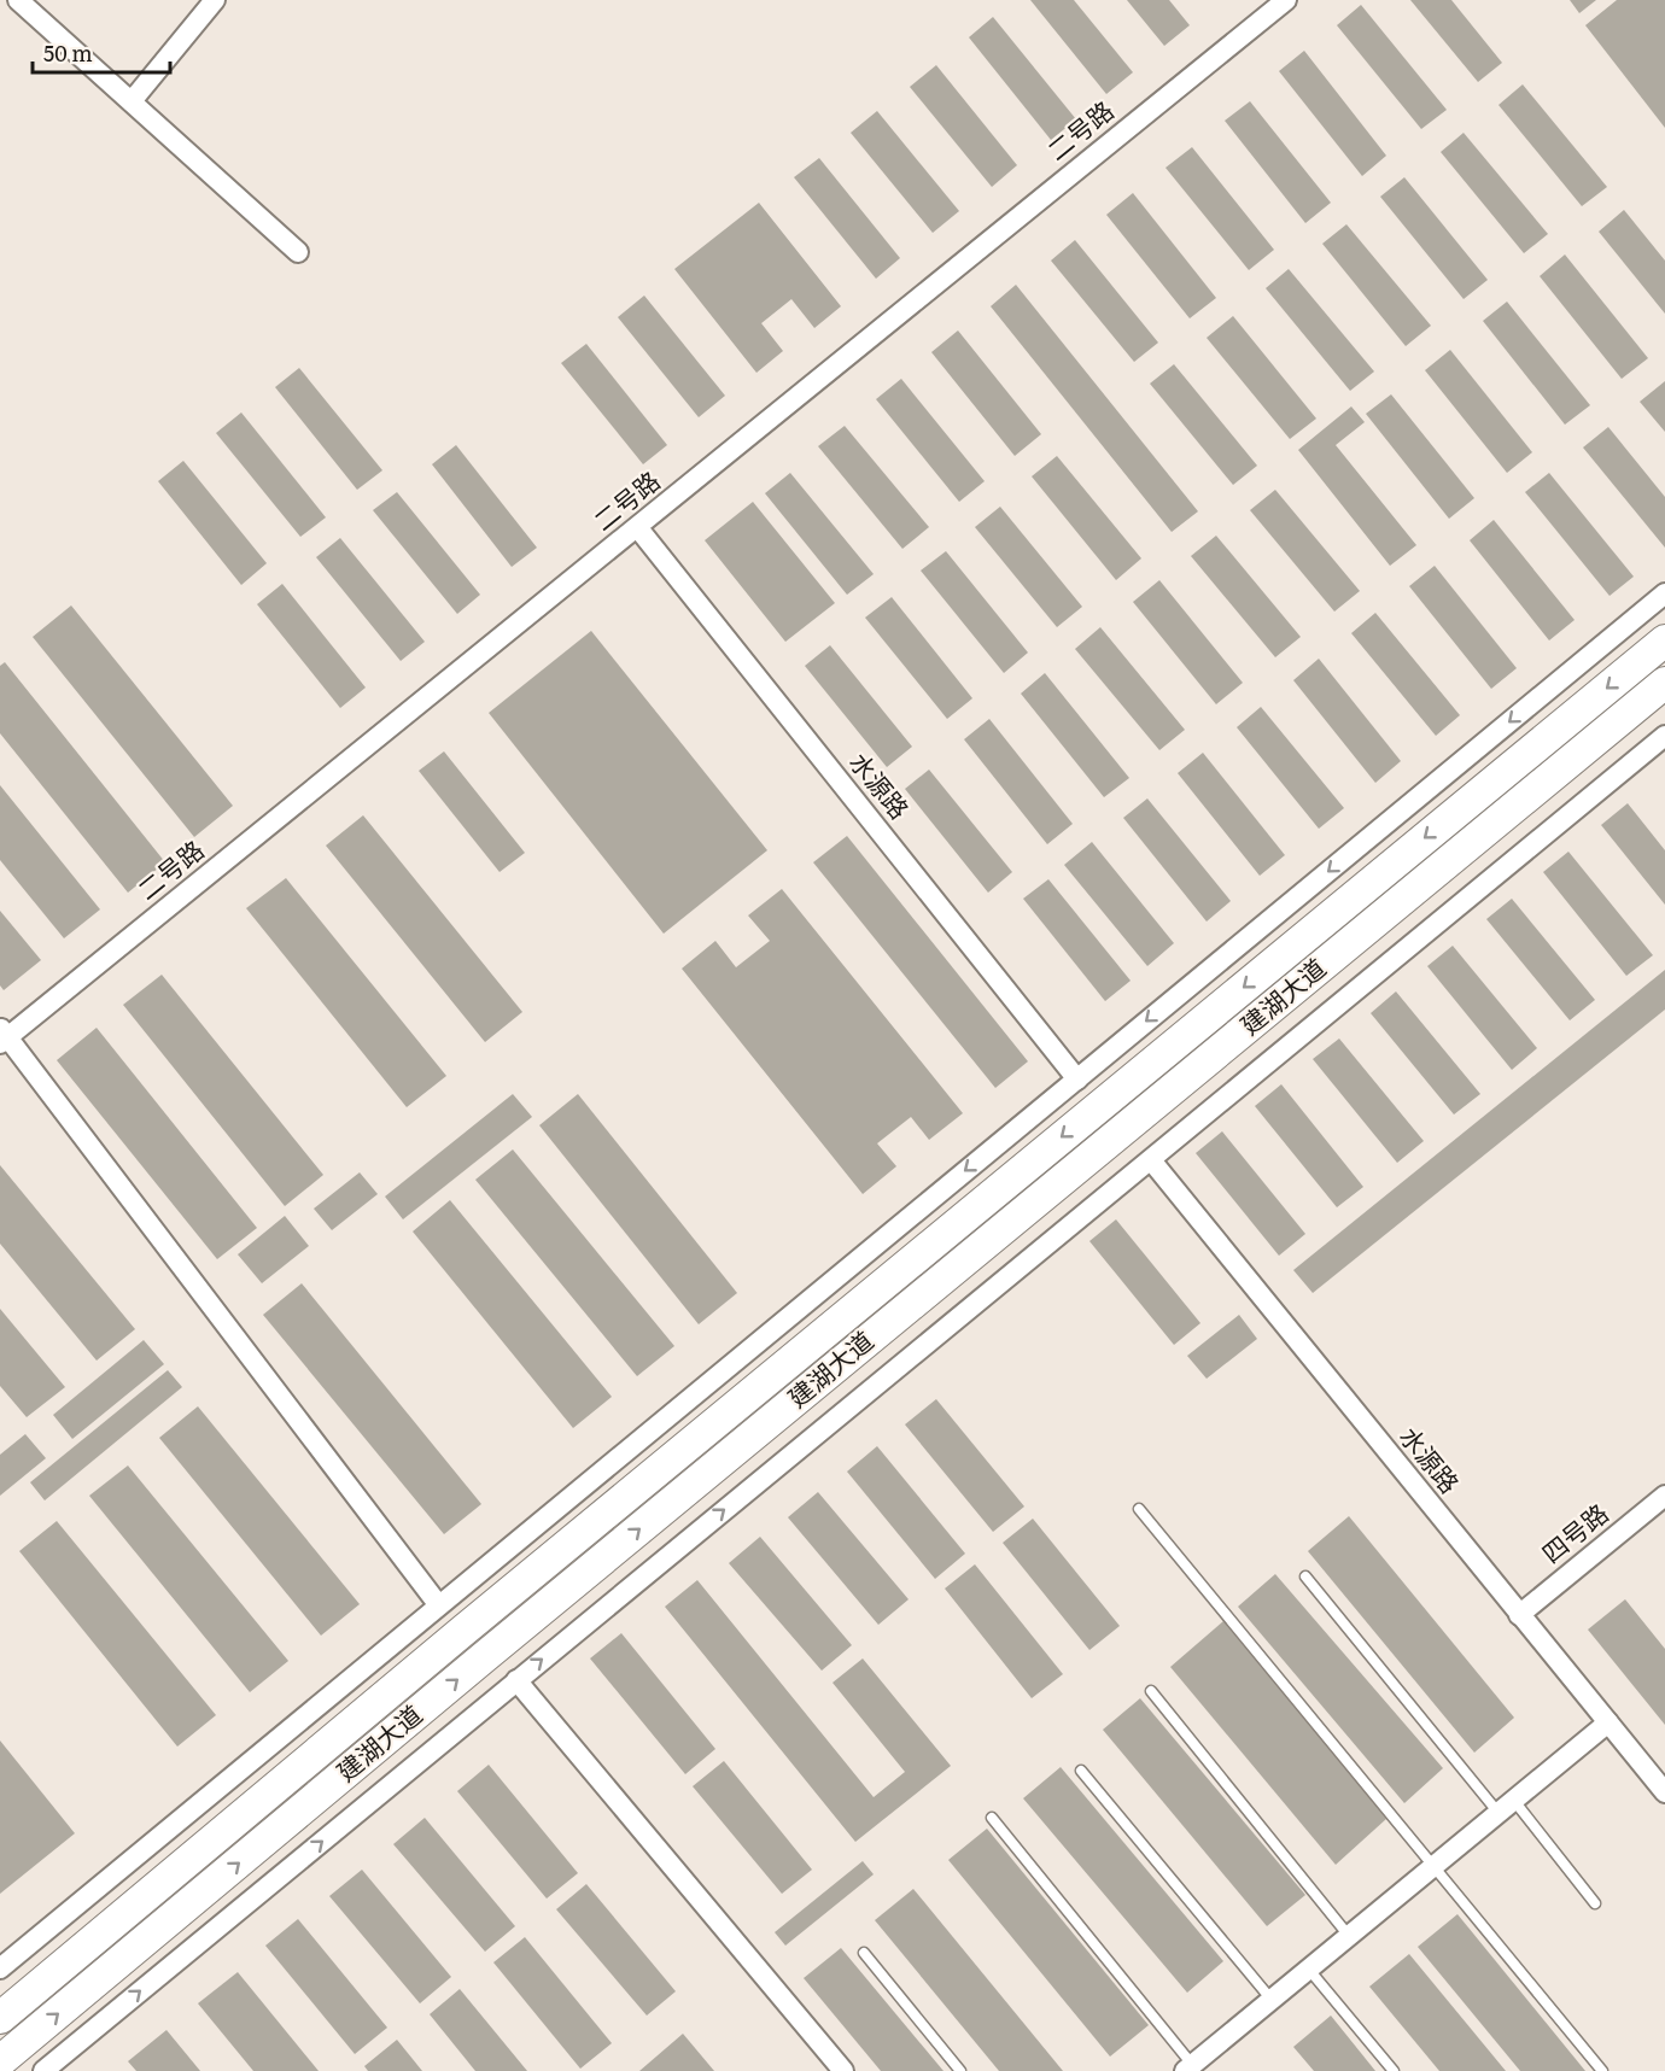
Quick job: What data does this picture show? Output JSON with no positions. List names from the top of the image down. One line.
{"streets":{"main road":["建湖大道"],"street":["二号路","水源路","四号路"]},"crossings":[["二号路","水源路"],["水源路","四号路"]],"scale_bar":"50 m"}
